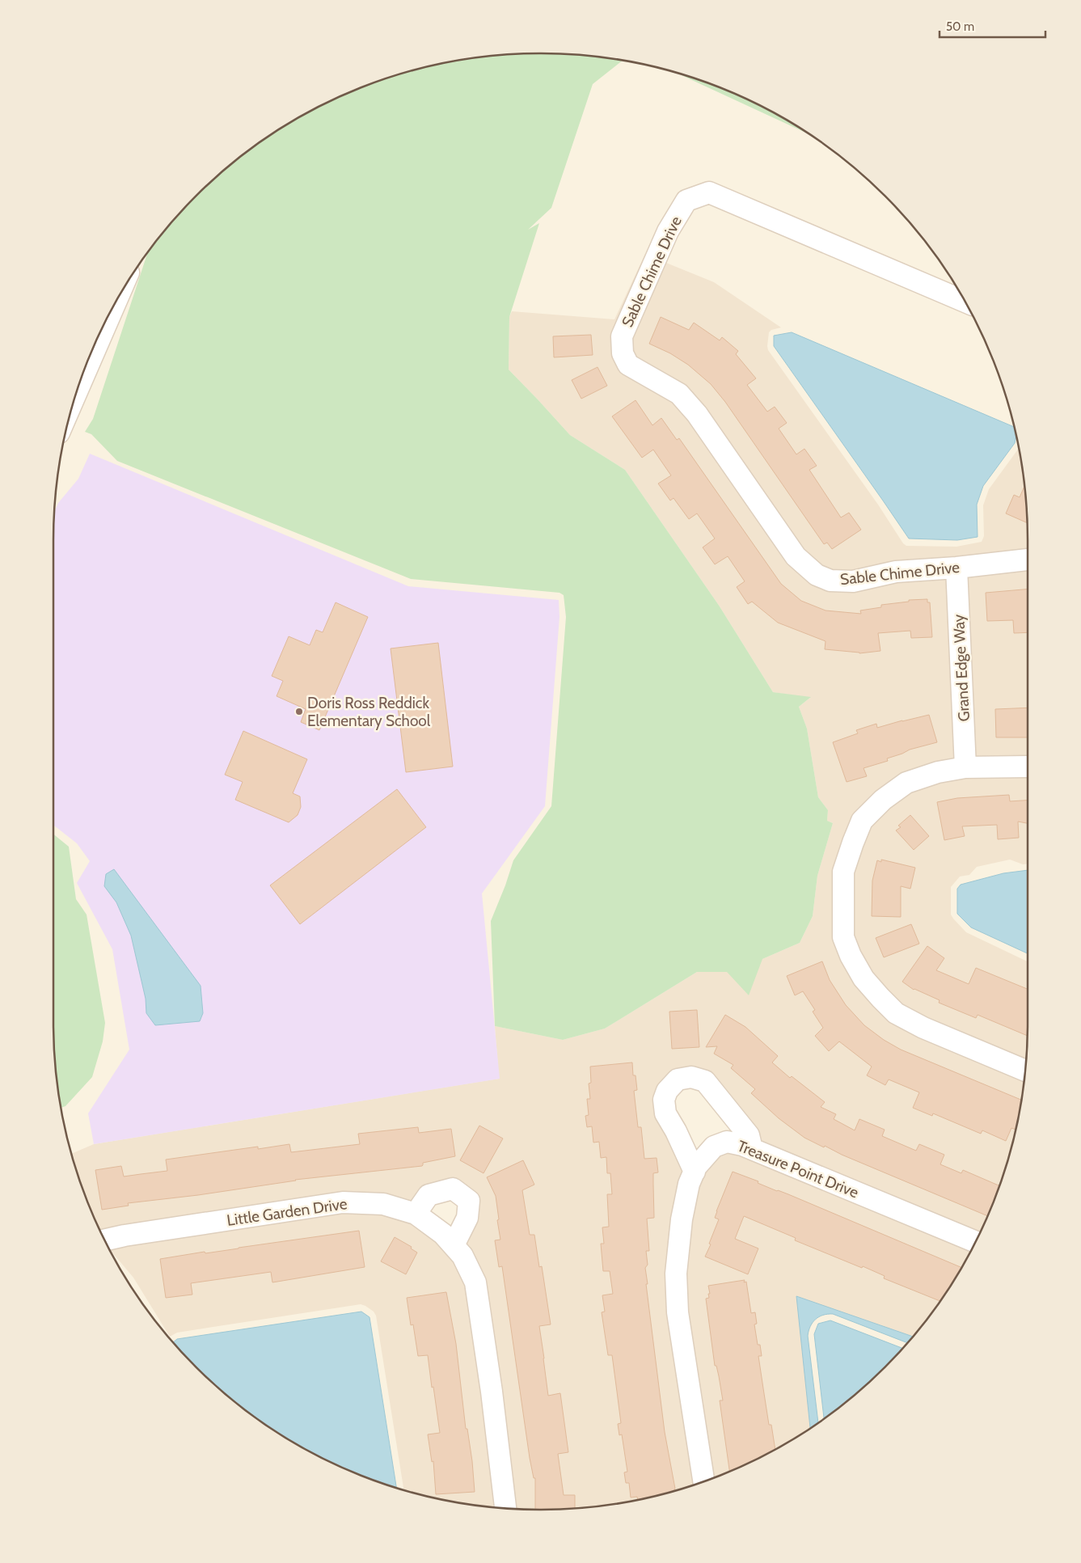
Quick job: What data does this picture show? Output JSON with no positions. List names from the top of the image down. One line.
{"streets":{"street":["Sable Chime Drive","Grand Edge Way","Treasure Point Drive","Little Garden Drive"]},"crossings":[["Sable Chime Drive","Grand Edge Way"]],"places":["Doris Ross Reddick Elementary School"],"scale_bar":"50 m"}
